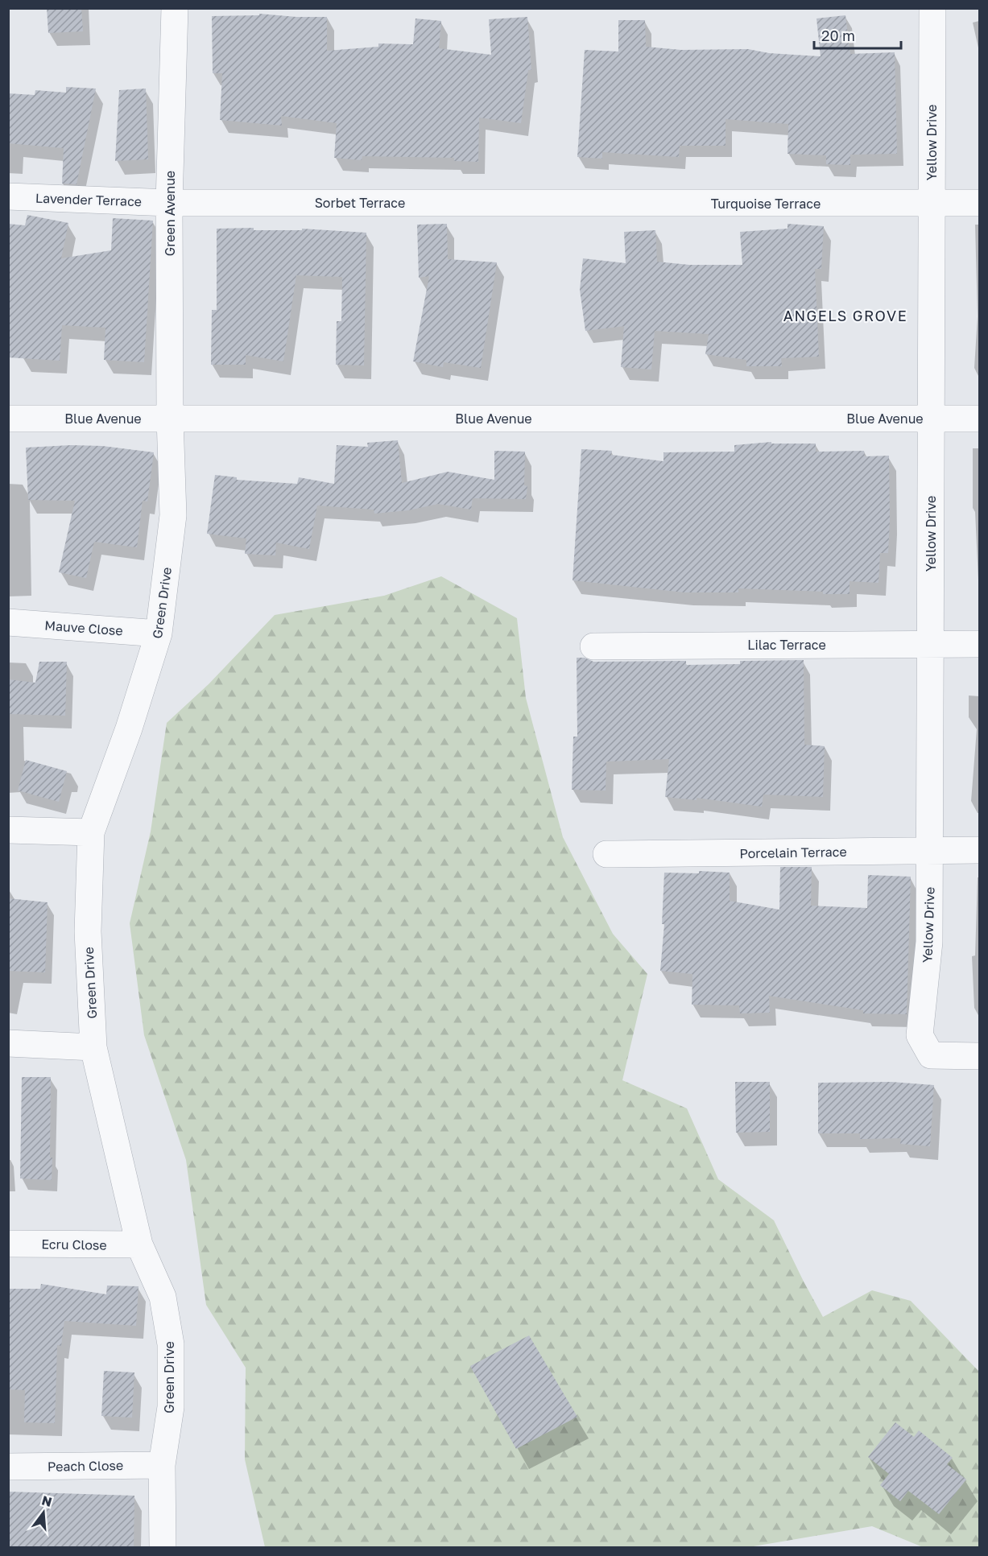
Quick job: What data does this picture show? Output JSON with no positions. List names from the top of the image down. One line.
{"streets":{"street":["Yellow Drive","Lavender Terrace","Sorbet Terrace","Turquoise Terrace","Green Avenue","Blue Avenue","Green Drive","Mauve Close","Lilac Terrace","Porcelain Terrace","Ecru Close","Peach Close"]},"crossings":[["Yellow Drive","Turquoise Terrace"],["Yellow Drive","Blue Avenue"],["Yellow Drive","Lilac Terrace"],["Yellow Drive","Porcelain Terrace"],["Lavender Terrace","Sorbet Terrace"],["Lavender Terrace","Green Avenue"],["Sorbet Terrace","Turquoise Terrace"],["Sorbet Terrace","Green Avenue"],["Green Avenue","Blue Avenue"],["Green Avenue","Green Drive"],["Blue Avenue","Green Drive"],["Green Drive","Mauve Close"],["Green Drive","Ecru Close"],["Green Drive","Peach Close"]],"districts":["ANGELS GROVE"],"scale_bar":"20 m","north":"top"}
